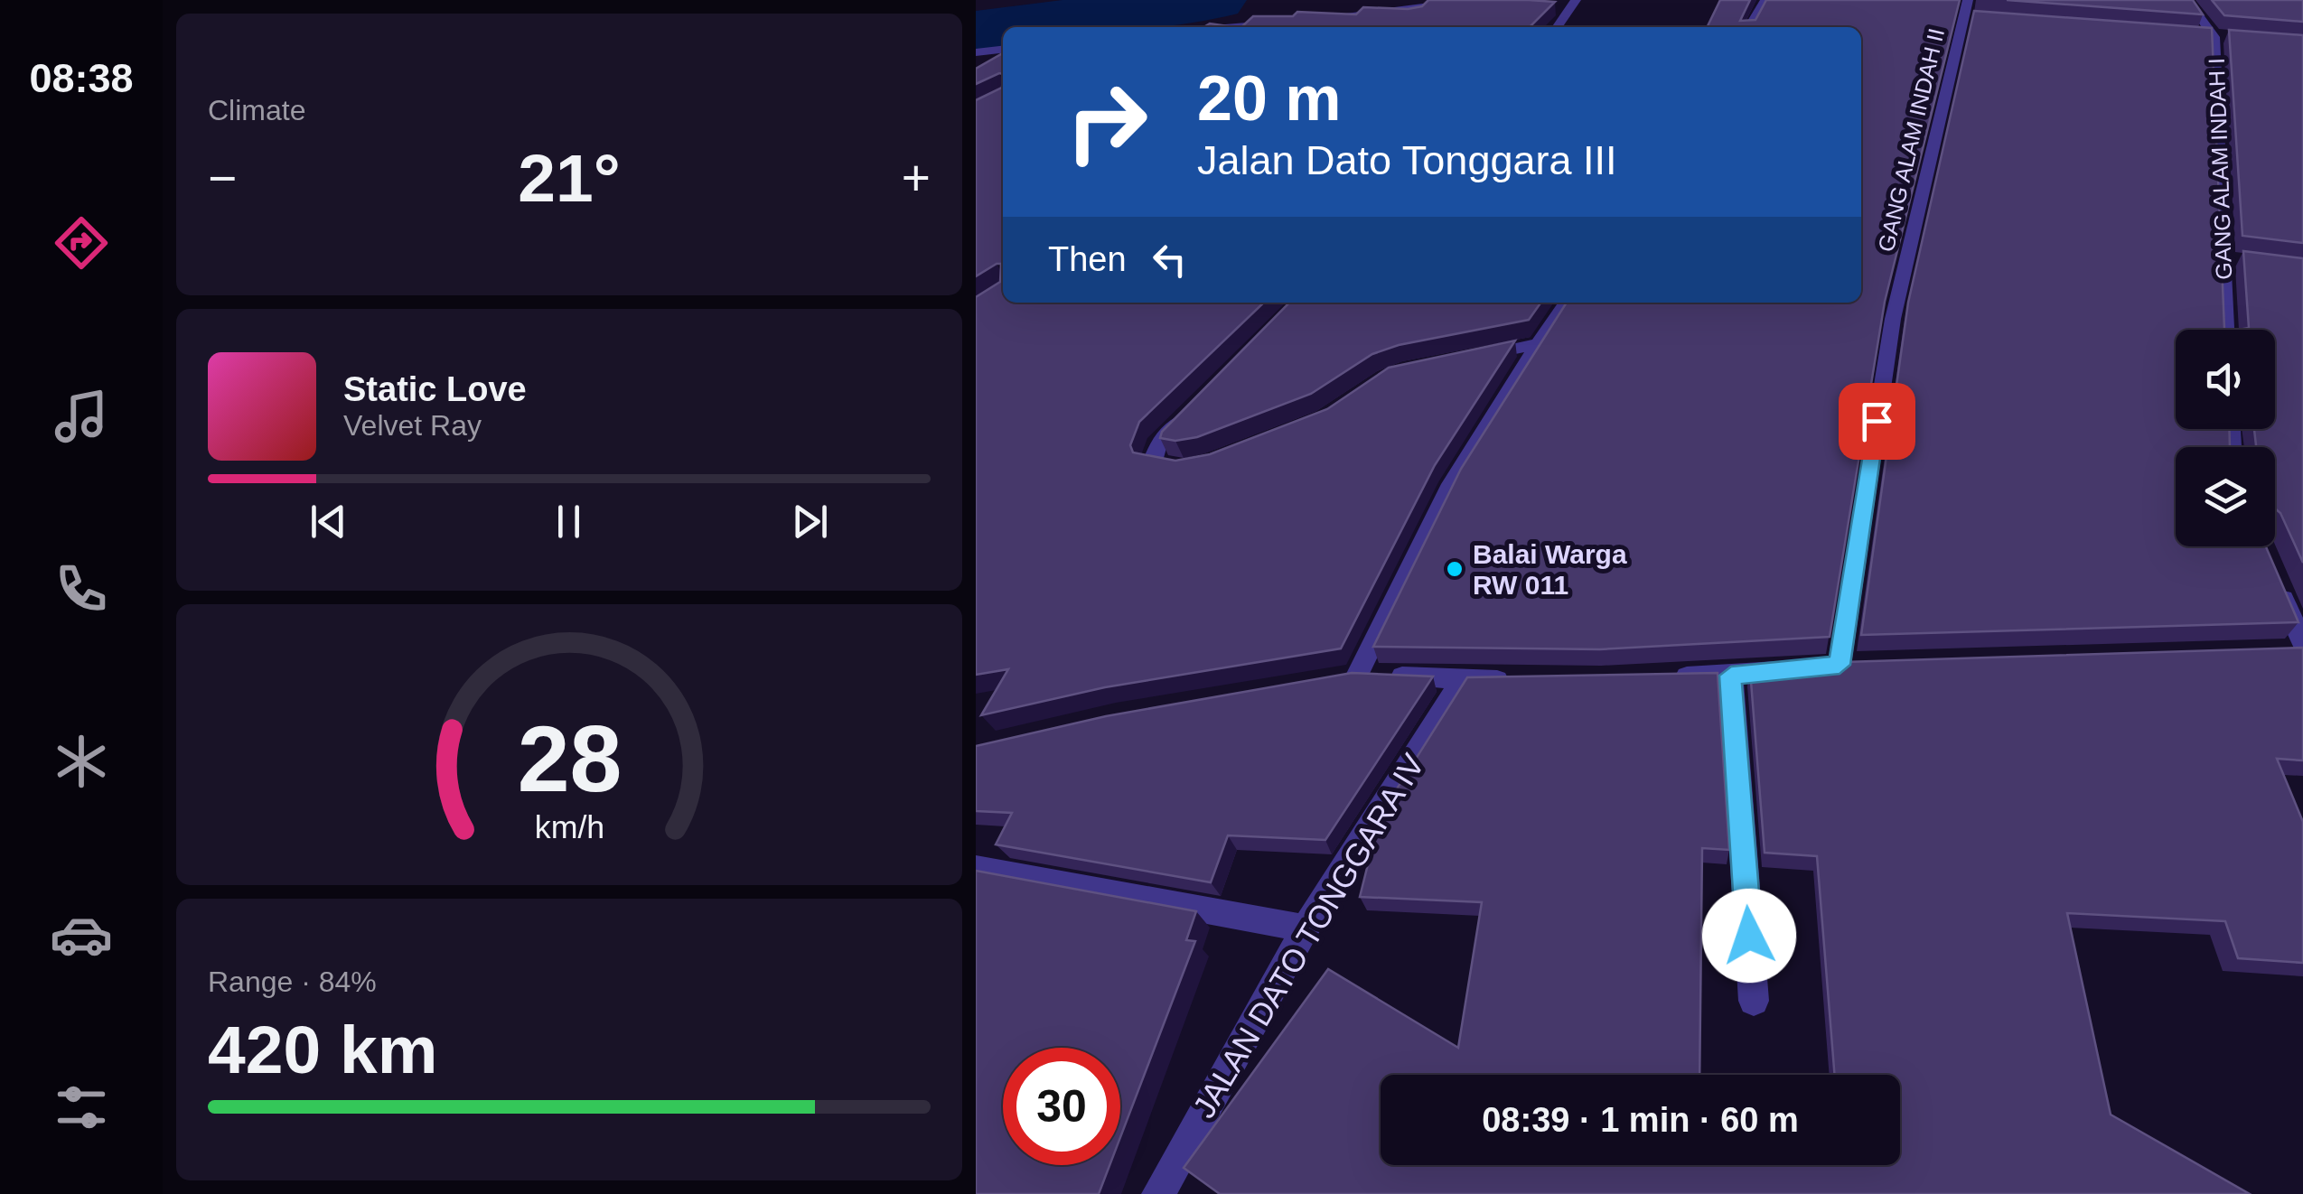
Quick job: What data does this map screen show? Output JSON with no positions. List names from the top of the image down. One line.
{"streets":{"street":["GANG ALAM INDAH II","GANG ALAM INDAH I","JALAN DATO TONGGARA IV"]},"places":["Balai Warga RW 011"],"page":{"tabs":"08:38","tile":["Climate",["Range · 84%","420 km"]],"turn":["20 m","Jalan Dato Tonggara III"],"heat":["−","21°","+"],"then":"Then","song":["Static Love","Velvet Ray"],"limit":"30","trip":"08:39 · 1 min · 60 m","gauge":["28","km/h"]}}
